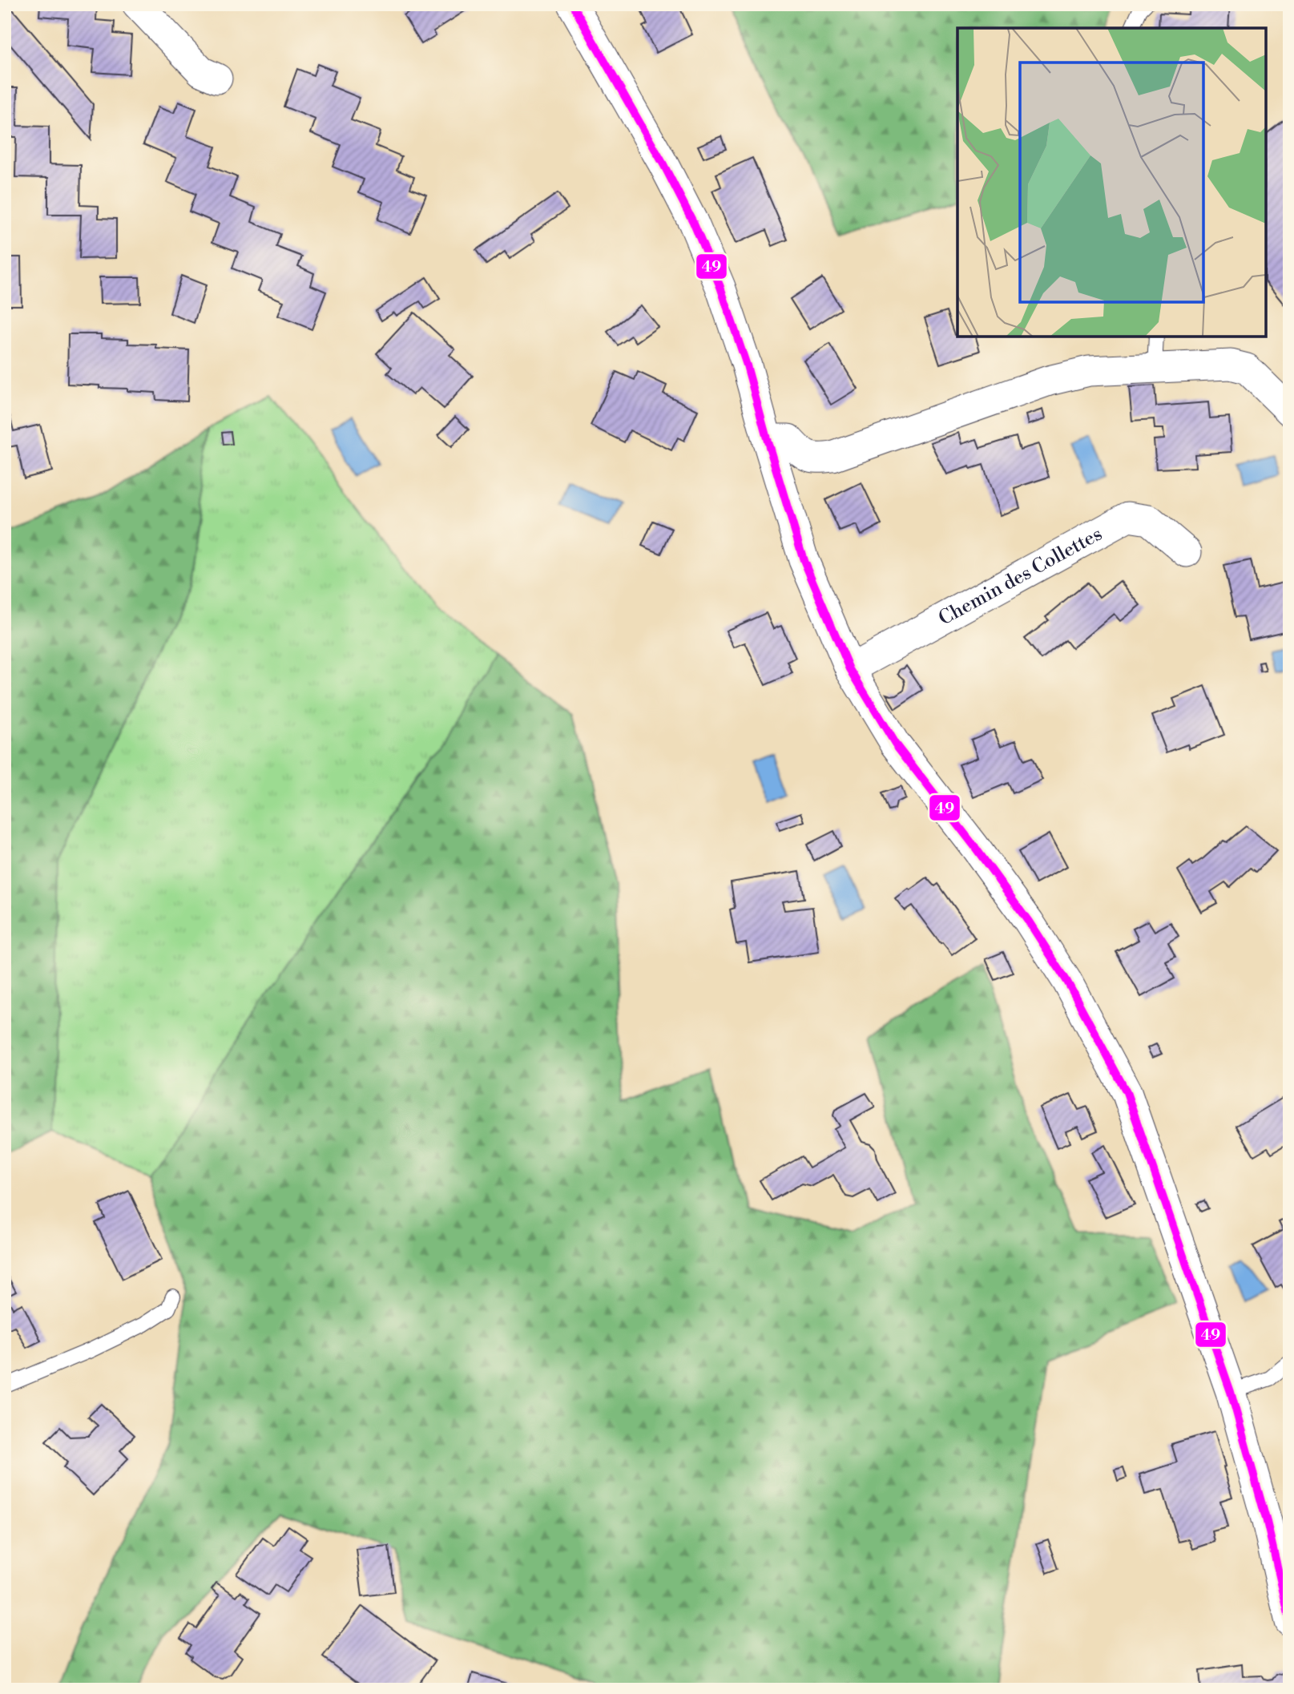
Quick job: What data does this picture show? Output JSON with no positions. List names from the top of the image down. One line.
{"streets":{"street":["Chemin des Collettes"]},"lines":["transit line 49"]}
